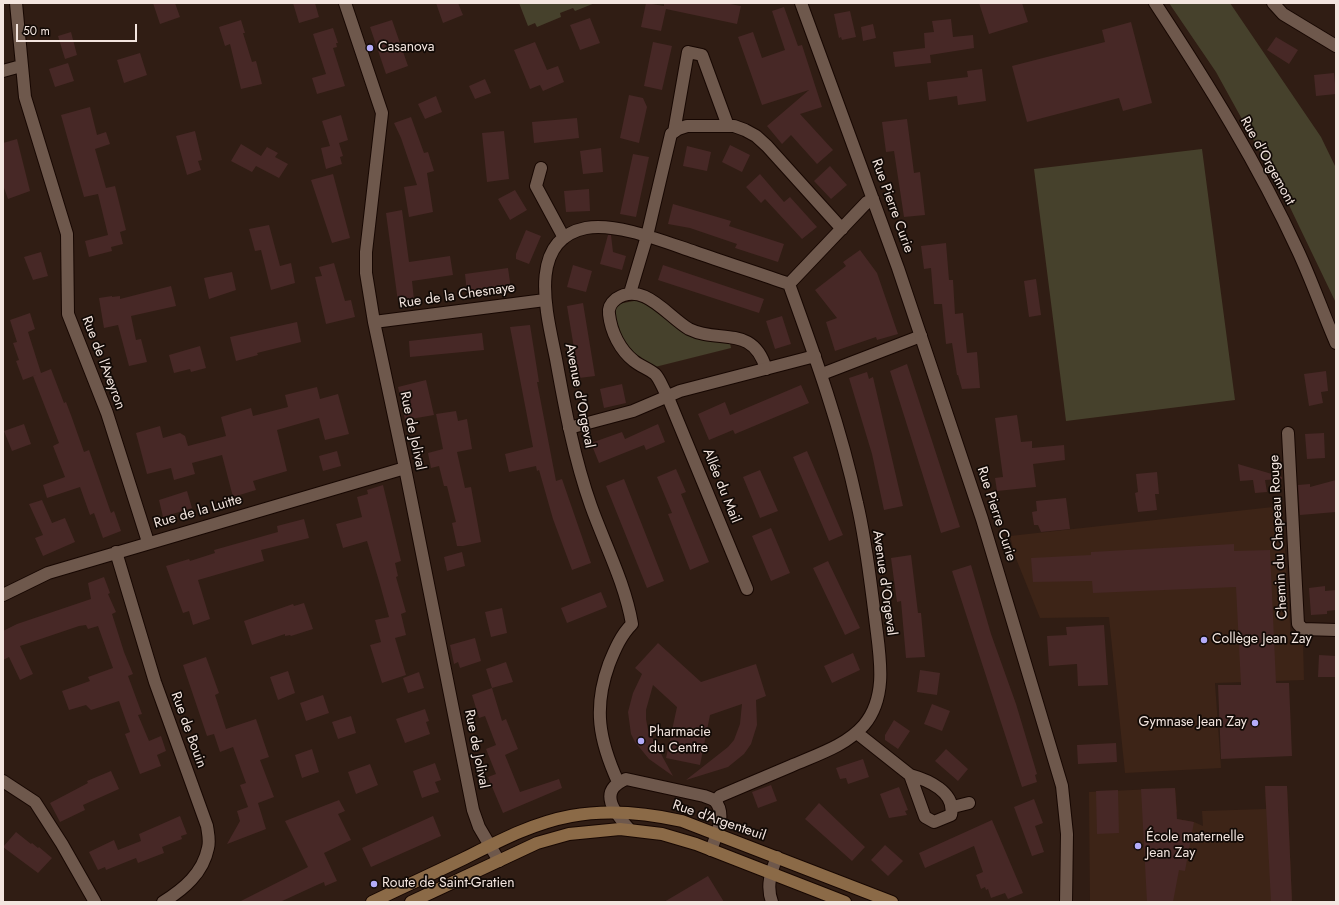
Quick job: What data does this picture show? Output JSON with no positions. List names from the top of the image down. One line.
{"streets":{"main road":["Rue d'Argenteuil"],"street":["Rue d'Orgemont","Rue Pierre Curie","Rue de la Chesnaye","Rue de l'Aveyron","Avenue d'Orgeval","Rue de Jolival","Allée du Mail","Rue de la Luitte","Chemin du Chapeau Rouge","Rue de Bouin"]},"crossings":[["Rue de la Chesnaye","Avenue d'Orgeval"],["Rue de la Chesnaye","Rue de Jolival"],["Rue de l'Aveyron","Rue de la Luitte"],["Rue de Jolival","Rue de la Luitte"],["Rue de Jolival","Rue d'Argenteuil"],["Rue de la Luitte","Rue de Bouin"]],"places":["Casanova","Collège Jean Zay","Gymnase Jean Zay","Pharmacie du Centre","École maternelle Jean Zay","Route de Saint-Gratien"],"scale_bar":"50 m"}
